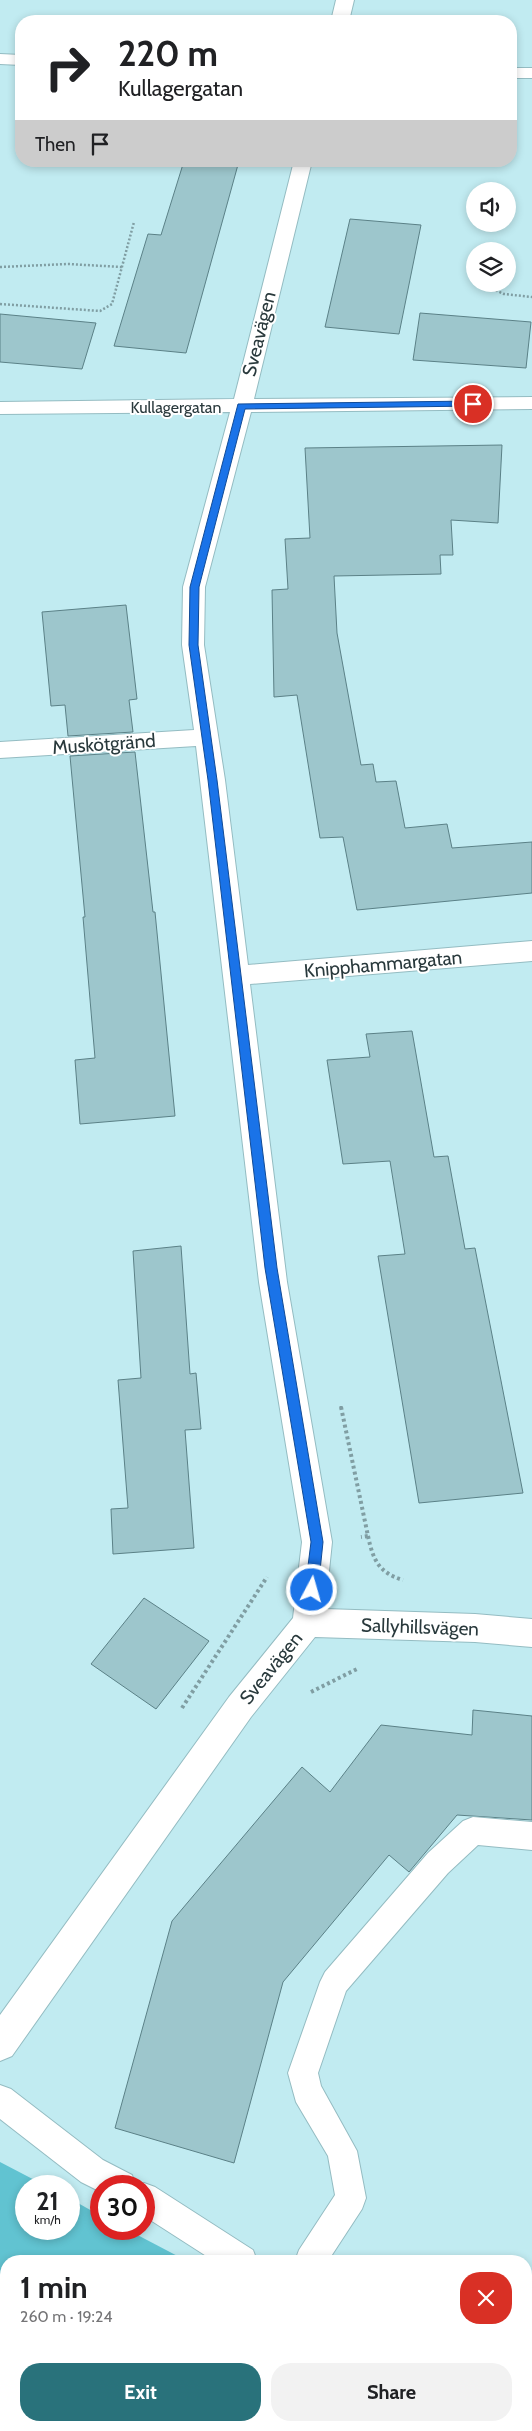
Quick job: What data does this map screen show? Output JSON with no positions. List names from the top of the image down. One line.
{"streets":{"street":["Sveavägen","Kullagergatan","Muskötgränd","Knipphammargatan","Sallyhillsvägen"]},"crossings":[["Sveavägen","Kullagergatan"],["Sveavägen","Muskötgränd"],["Sveavägen","Knipphammargatan"],["Sveavägen","Sallyhillsvägen"]],"page":{"turn":["220 m","Kullagergatan"],"then":"Then","speed":"21 km/h","limit":"30","heading":["1 min","260 m · 19:24"],"buttons":["Exit","Share"]}}
